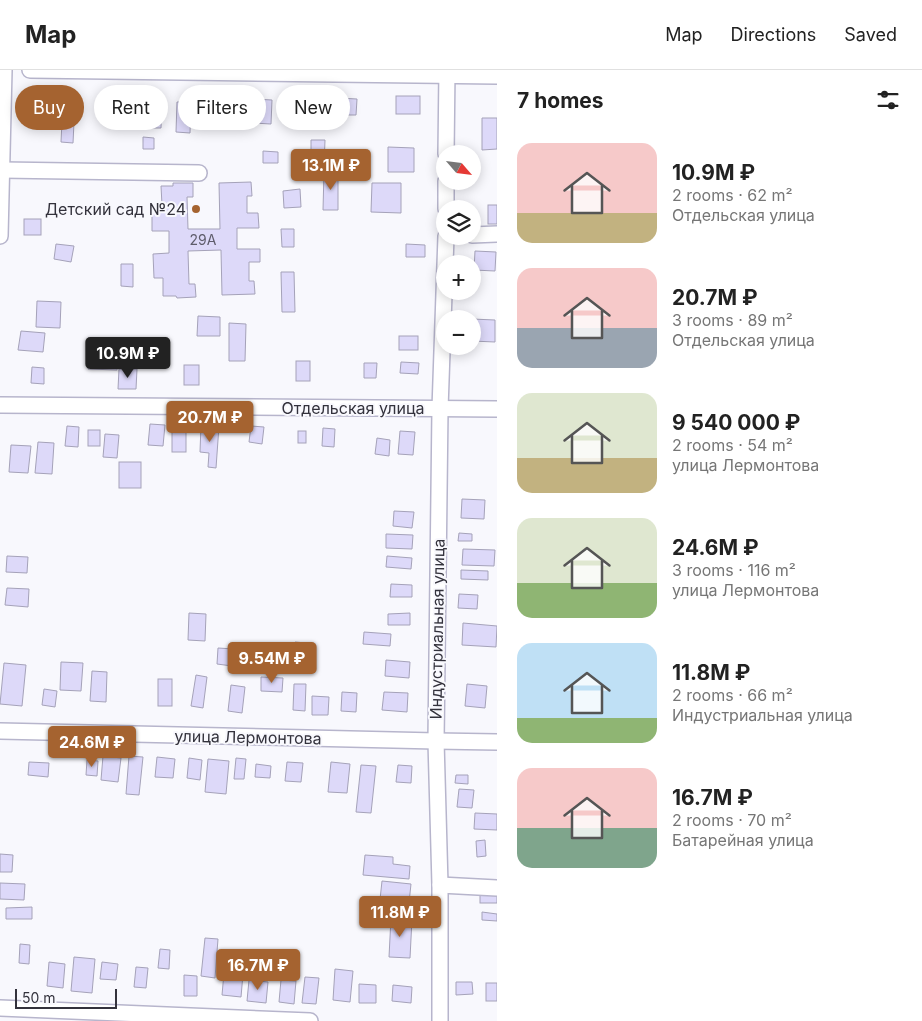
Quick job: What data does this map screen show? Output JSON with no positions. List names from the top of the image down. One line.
{"streets":{"street":["Отдельская улица","Индустриальная улица","улица Лермонтова"]},"crossings":[["Отдельская улица","Индустриальная улица"],["Индустриальная улица","улица Лермонтова"]],"places":["Детский сад №24"],"house_numbers":["29А"],"scale_bar":"50 m","north":"bottom right","page":{"header":"Map","nav":["Map","Directions","Saved"],"heading":"7 homes","chip":["Buy","Rent","Filters","New"],"list":[{"name":"10.9M ₽","note":"2 rooms · 62 m² · Отдельская улица"},{"name":"20.7M ₽","note":"3 rooms · 89 m² · Отдельская улица"},{"name":"9 540 000 ₽","note":"2 rooms · 54 m² · улица Лермонтова"},{"name":"24.6M ₽","note":"3 rooms · 116 m² · улица Лермонтова"},{"name":"11.8M ₽","note":"2 rooms · 66 m² · Индустриальная улица"},{"name":"16.7M ₽","note":"2 rooms · 70 m² · Батарейная улица"}],"map_buttons":["+","−"],"price":["13.1M ₽","10.9M ₽","20.7M ₽","9.54M ₽","24.6M ₽","11.8M ₽","16.7M ₽"],"scale":"50 m"}}
